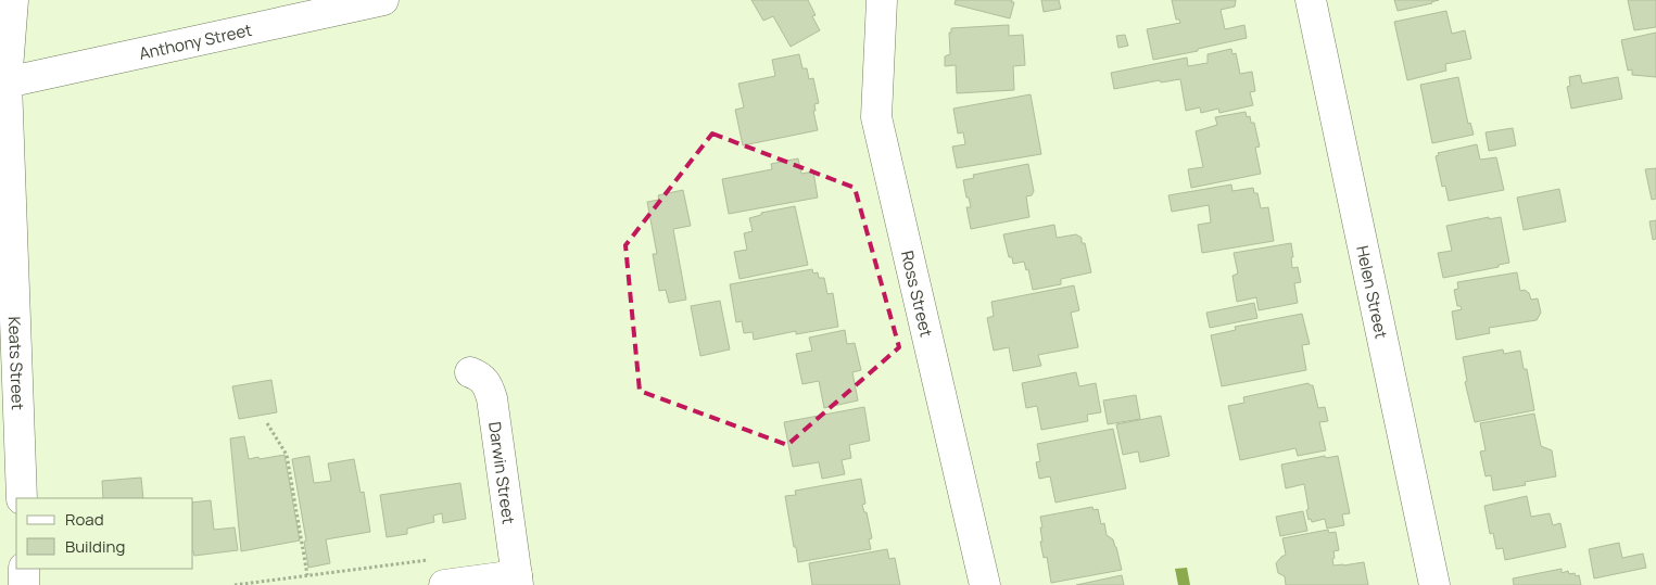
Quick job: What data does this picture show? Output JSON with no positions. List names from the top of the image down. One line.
{"streets":{"street":["Anthony Street","Helen Street","Ross Street","Keats Street","Darwin Street"]},"crossings":[["Anthony Street","Keats Street"]],"legend":["Road","Building"]}
